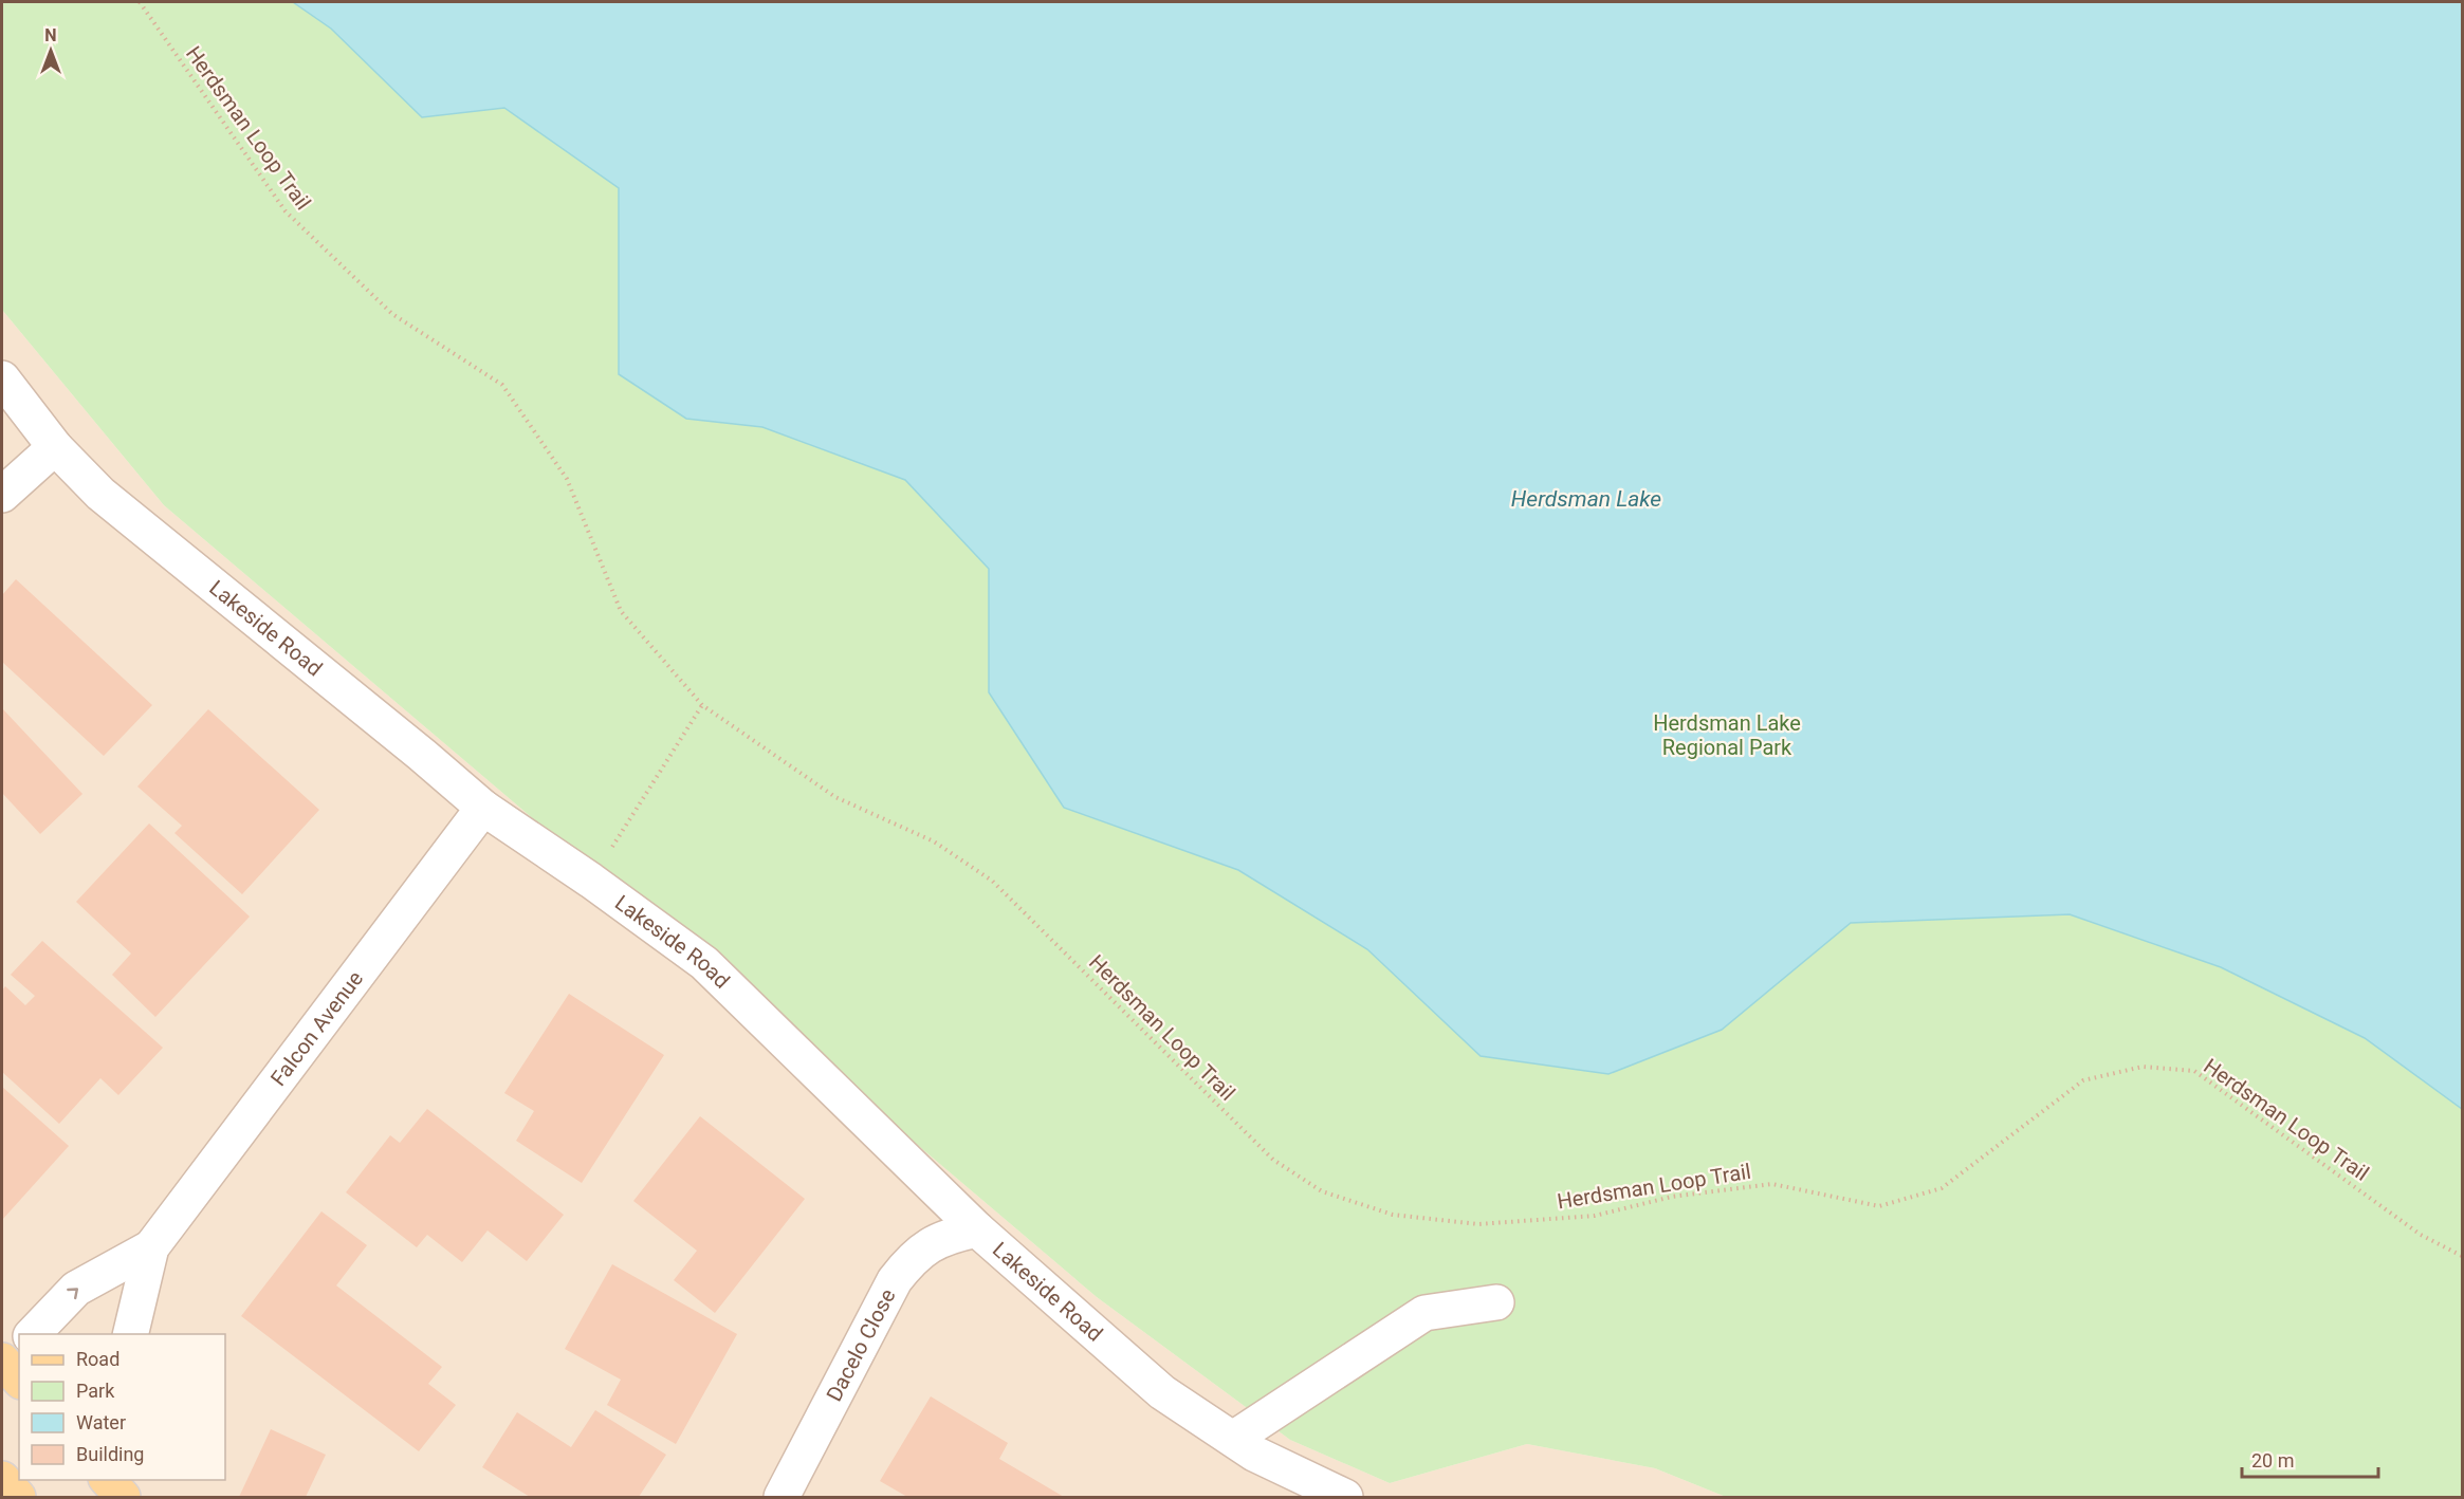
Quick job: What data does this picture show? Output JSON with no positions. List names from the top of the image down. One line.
{"streets":{"street":["Lakeside Road","Falcon Avenue","Dacelo Close"],"path":["Herdsman Loop Trail"]},"crossings":[["Lakeside Road","Falcon Avenue"],["Lakeside Road","Dacelo Close"]],"water":["Herdsman Lake"],"parks":["Herdsman Lake Regional Park"],"legend":["Road","Park","Water","Building"],"scale_bar":"20 m","north":"top"}
